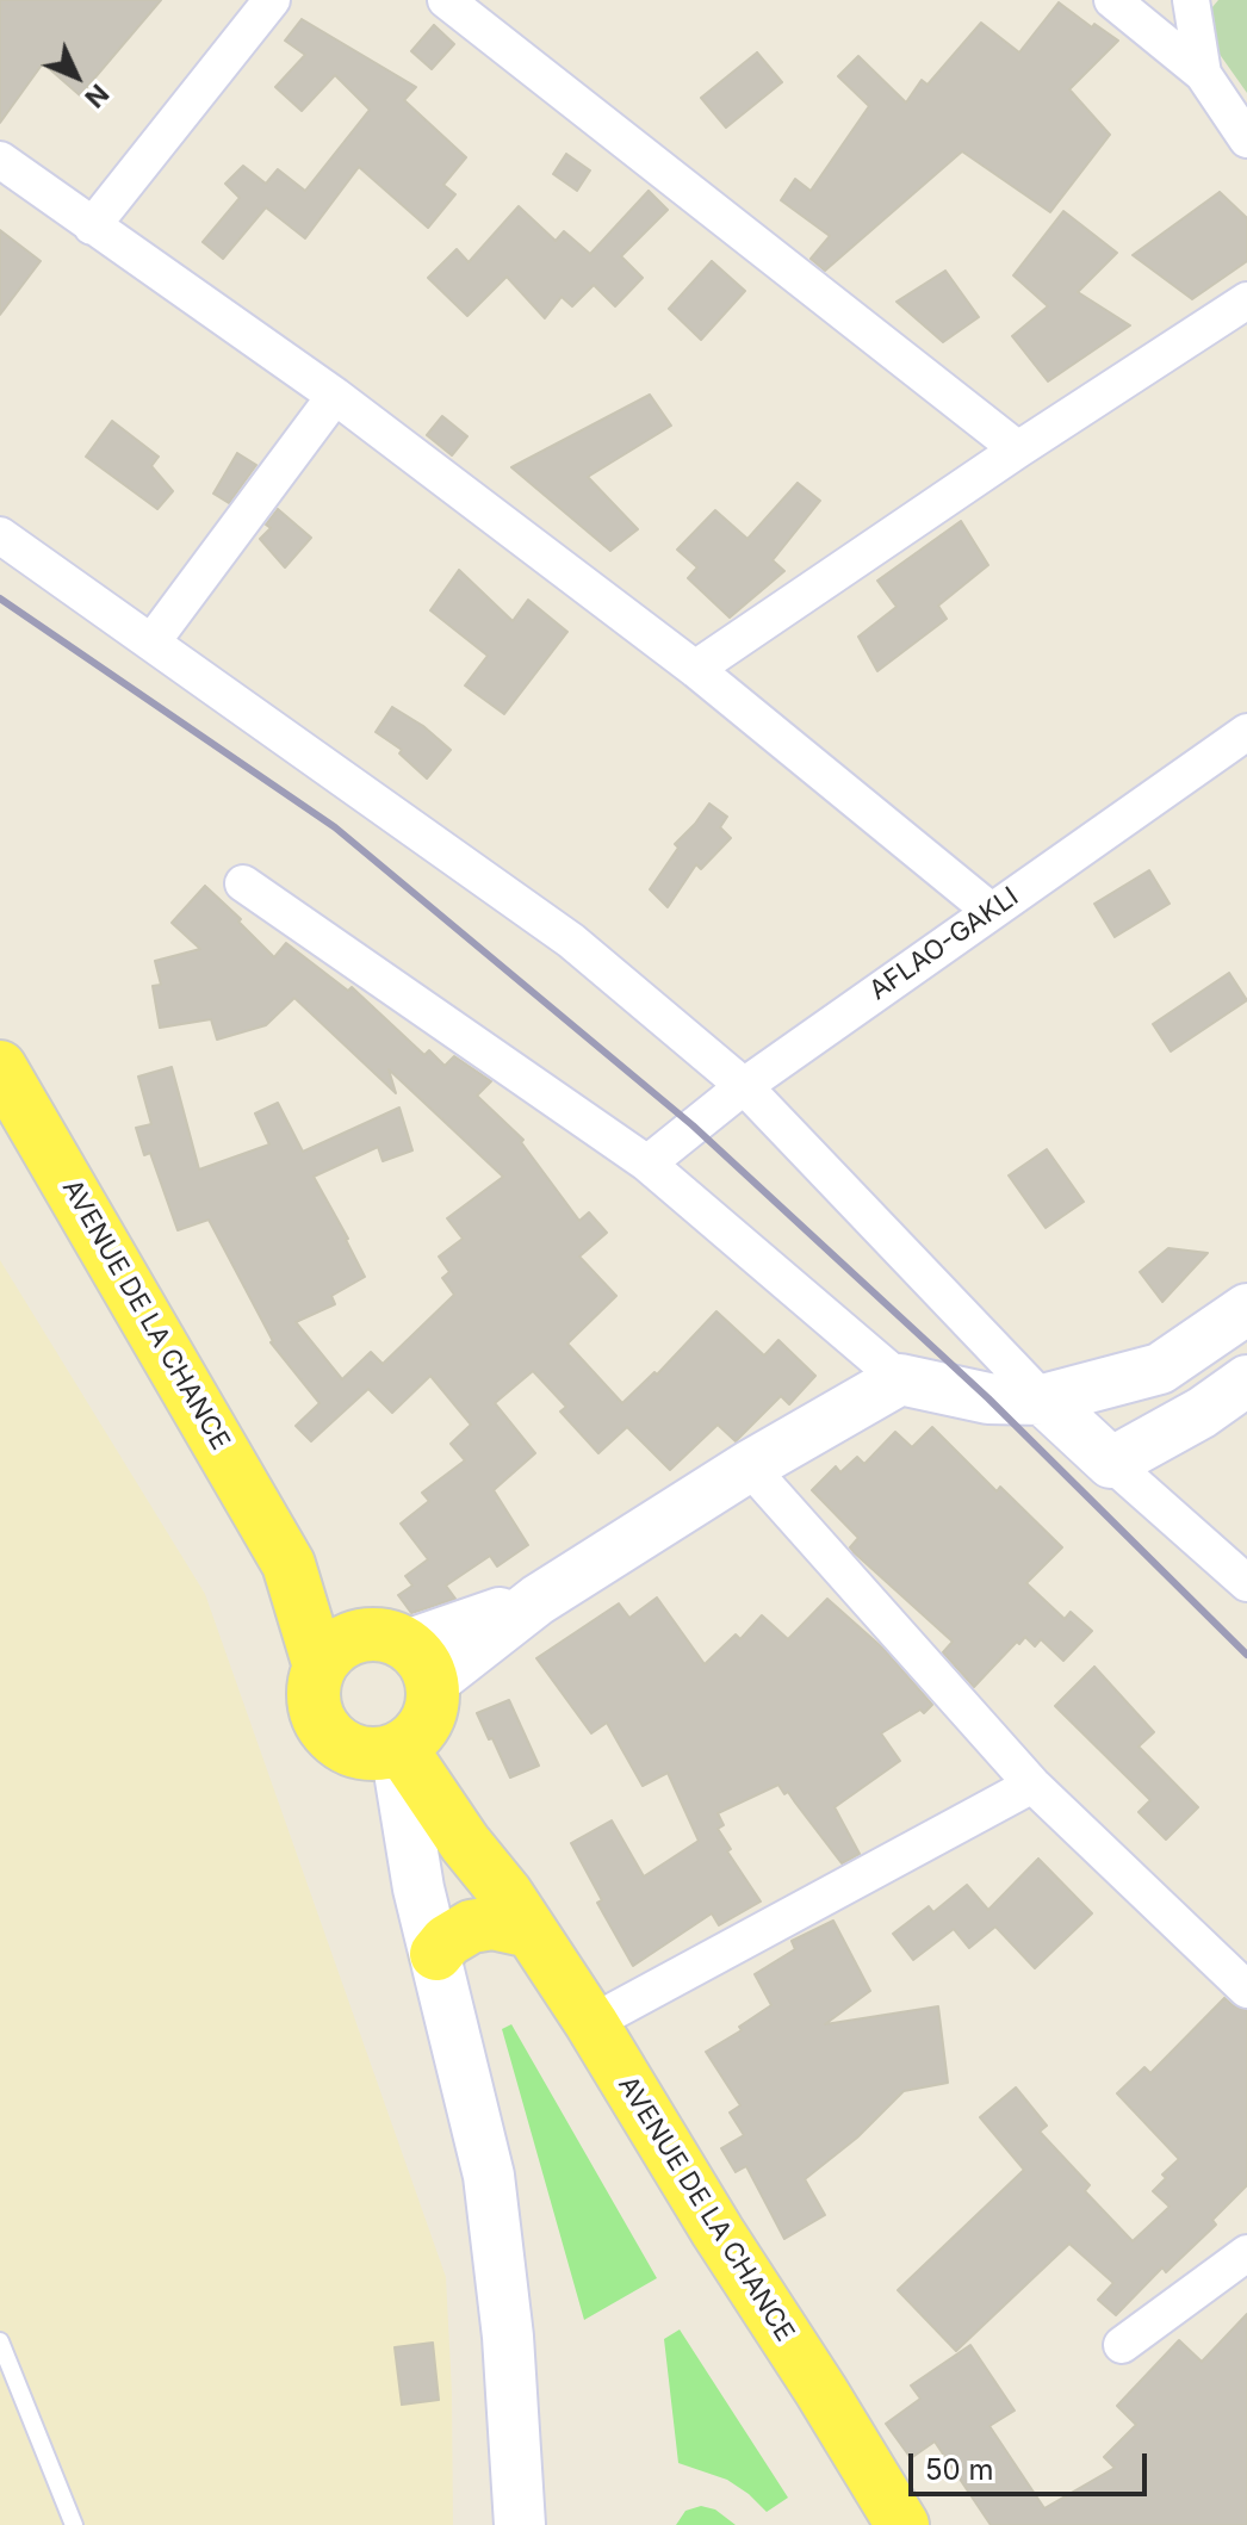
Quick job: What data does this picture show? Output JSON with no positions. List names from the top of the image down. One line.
{"streets":{"main road":["AVENUE DE LA CHANCE"],"street":["AFLAO-GAKLI"]},"scale_bar":"50 m","north":"bottom right"}
